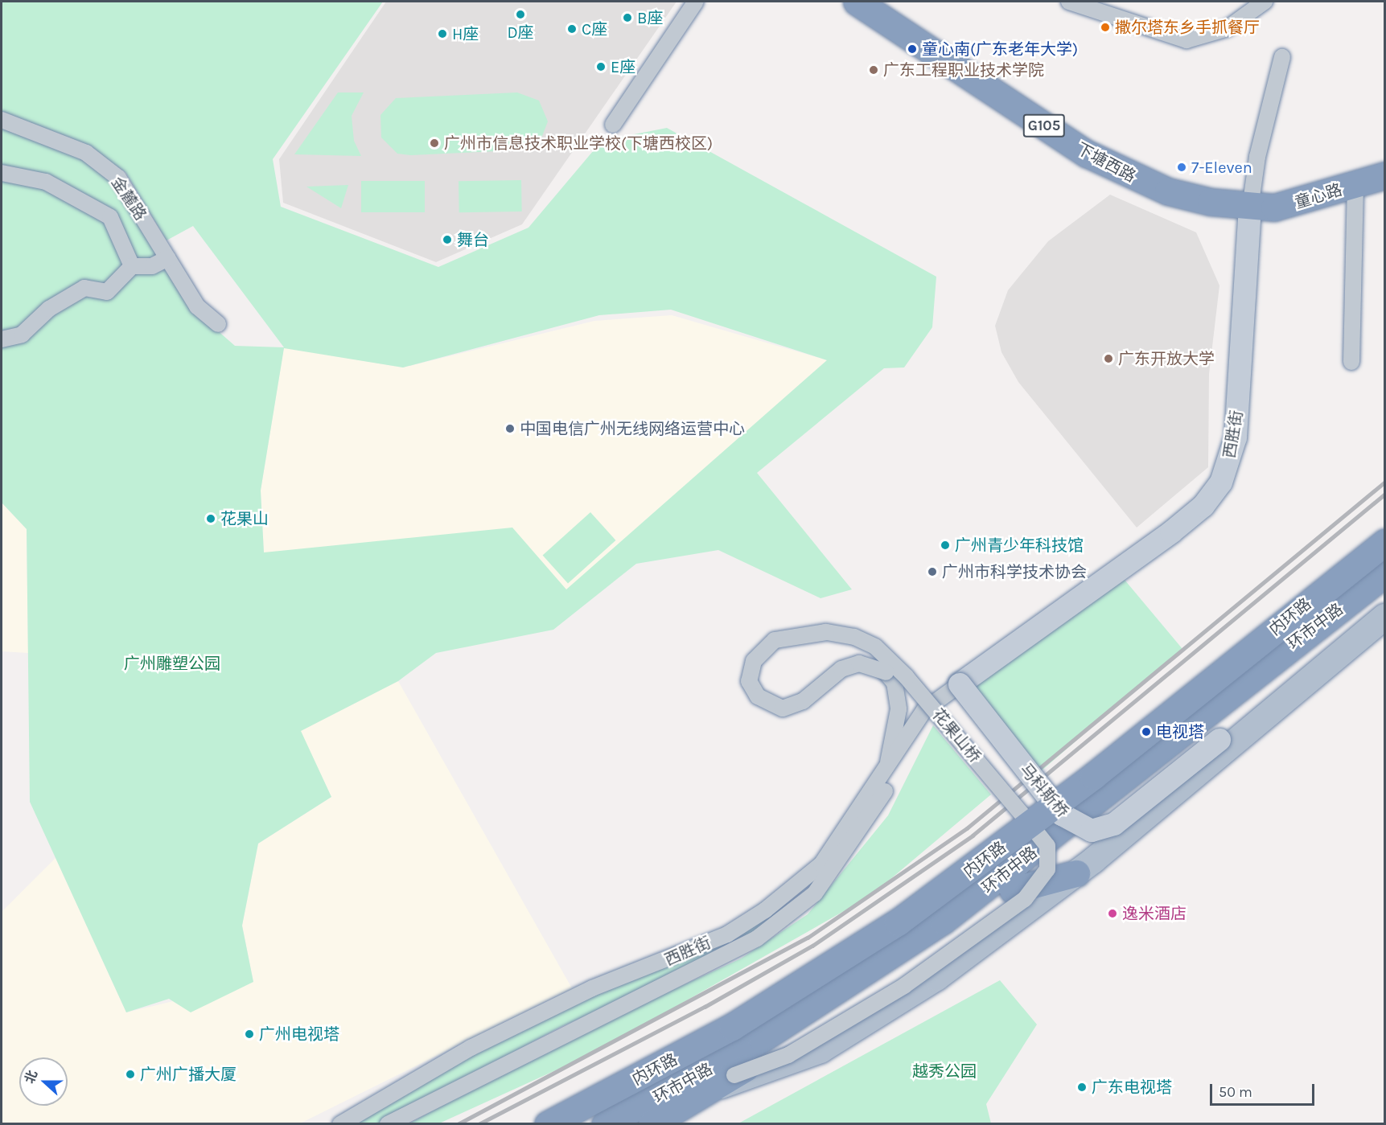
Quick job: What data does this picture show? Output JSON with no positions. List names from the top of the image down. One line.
{"streets":{"highway":["G105","下塘西路","童心路","内环路","环市中路"],"street":["金麓路","西胜街","花果山桥","马科斯桥"]},"crossings":[["下塘西路","童心路"],["下塘西路","西胜街"],["童心路","西胜街"],["西胜街","花果山桥"],["西胜街","马科斯桥"],["内环路","环市中路"],["环市中路","花果山桥"]],"parks":["广州雕塑公园","越秀公园"],"places":["D座","B座","撒尔塔东乡手抓餐厅","C座","H座","童心南(广东老年大学)","E座","广东工程职业技术学院","广州市信息技术职业学校(下塘西校区)","7-Eleven","舞台","广东开放大学","中国电信广州无线网络运营中心","花果山","广州青少年科技馆","广州市科学技术协会","电视塔","逸米酒店","广州电视塔","广州广播大厦","广东电视塔"],"scale_bar":"50 m","north":"left"}
